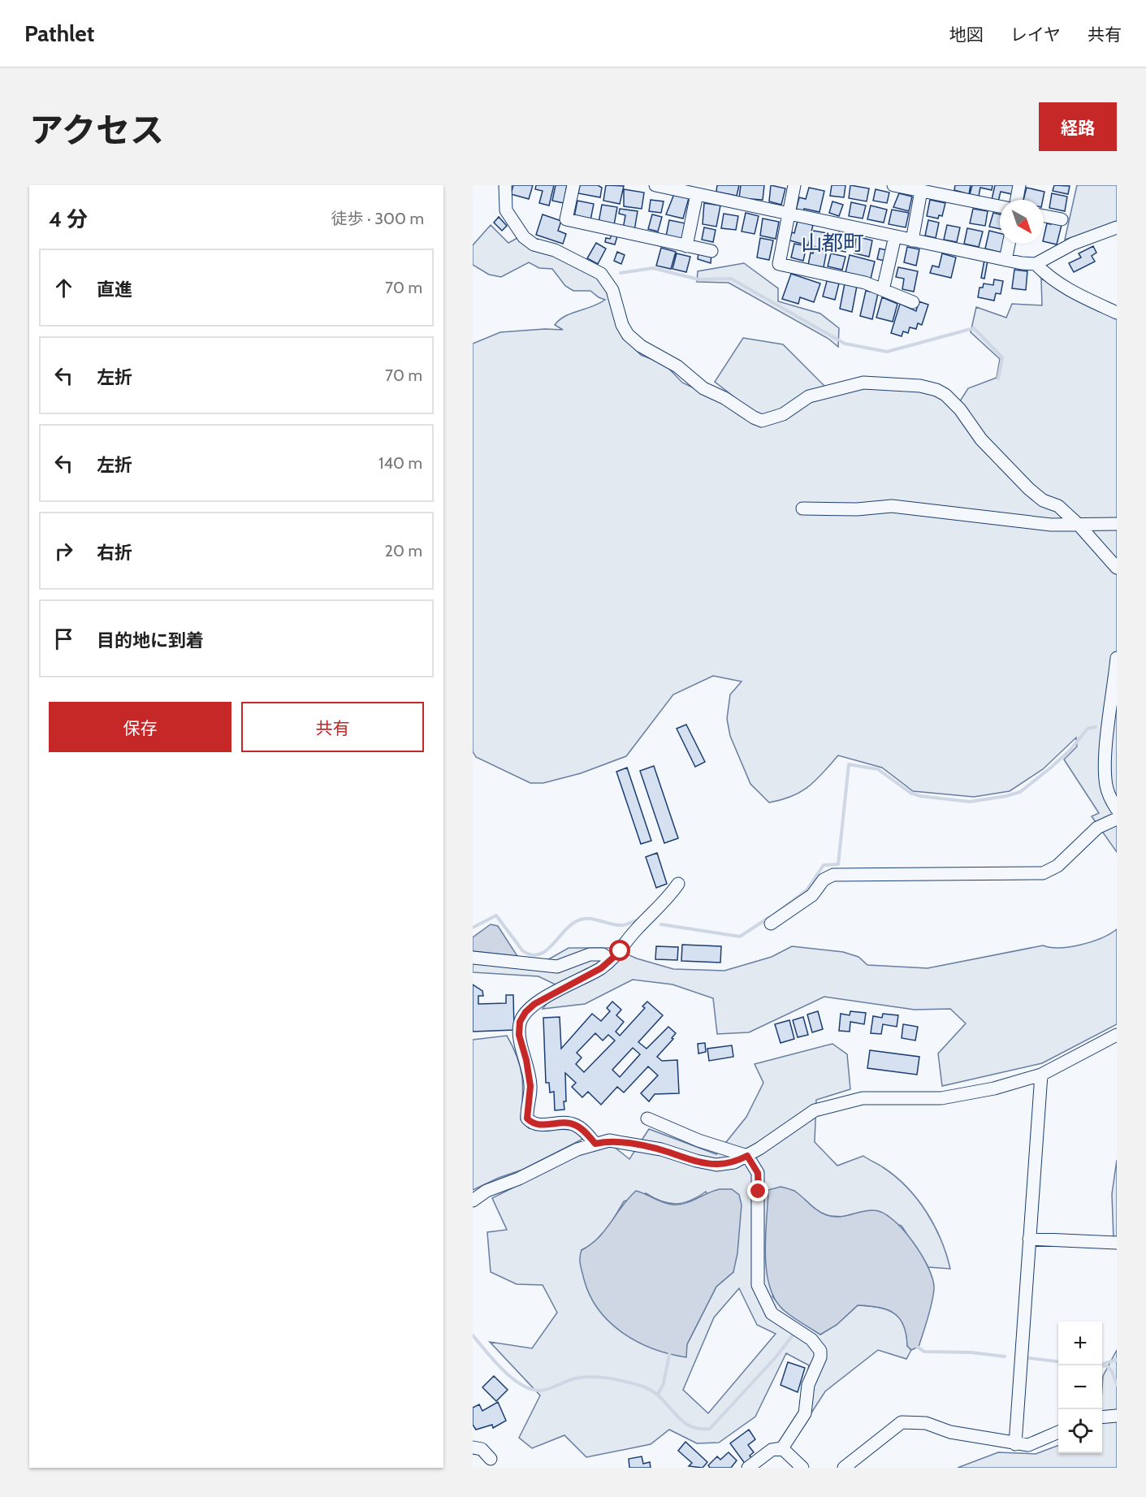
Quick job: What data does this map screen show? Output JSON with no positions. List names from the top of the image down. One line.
{"districts":["山都町"],"north":"bottom right","page":{"header":"Pathlet","nav":["地図","レイヤ","共有"],"title":"アクセス","buttons":["経路",["保存","共有"]],"heading":["4 分","徒歩 · 300 m"],"list":[["直進","70 m"],["左折","70 m"],["左折","140 m"],["右折","20 m"],"目的地に到着"],"map_buttons":["+","−"]}}
